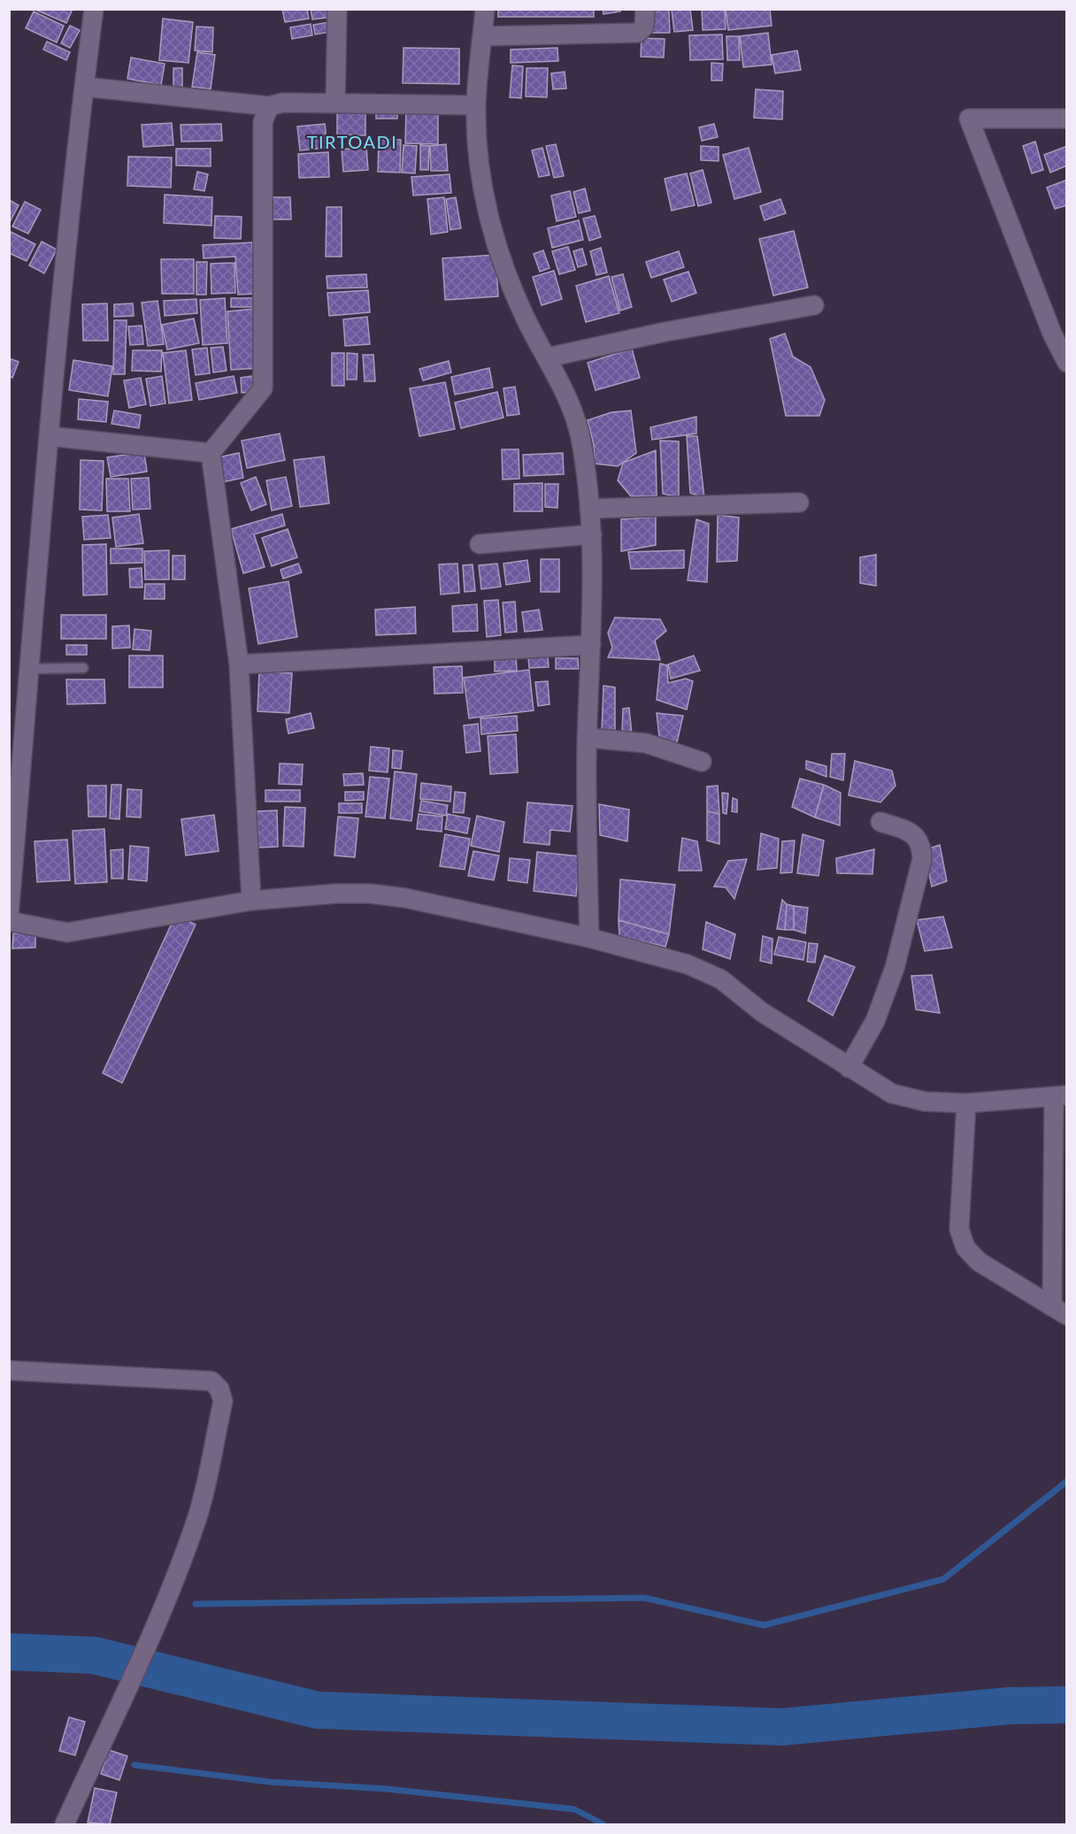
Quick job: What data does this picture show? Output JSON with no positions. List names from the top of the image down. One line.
{"districts":["TIRTOADI"]}
